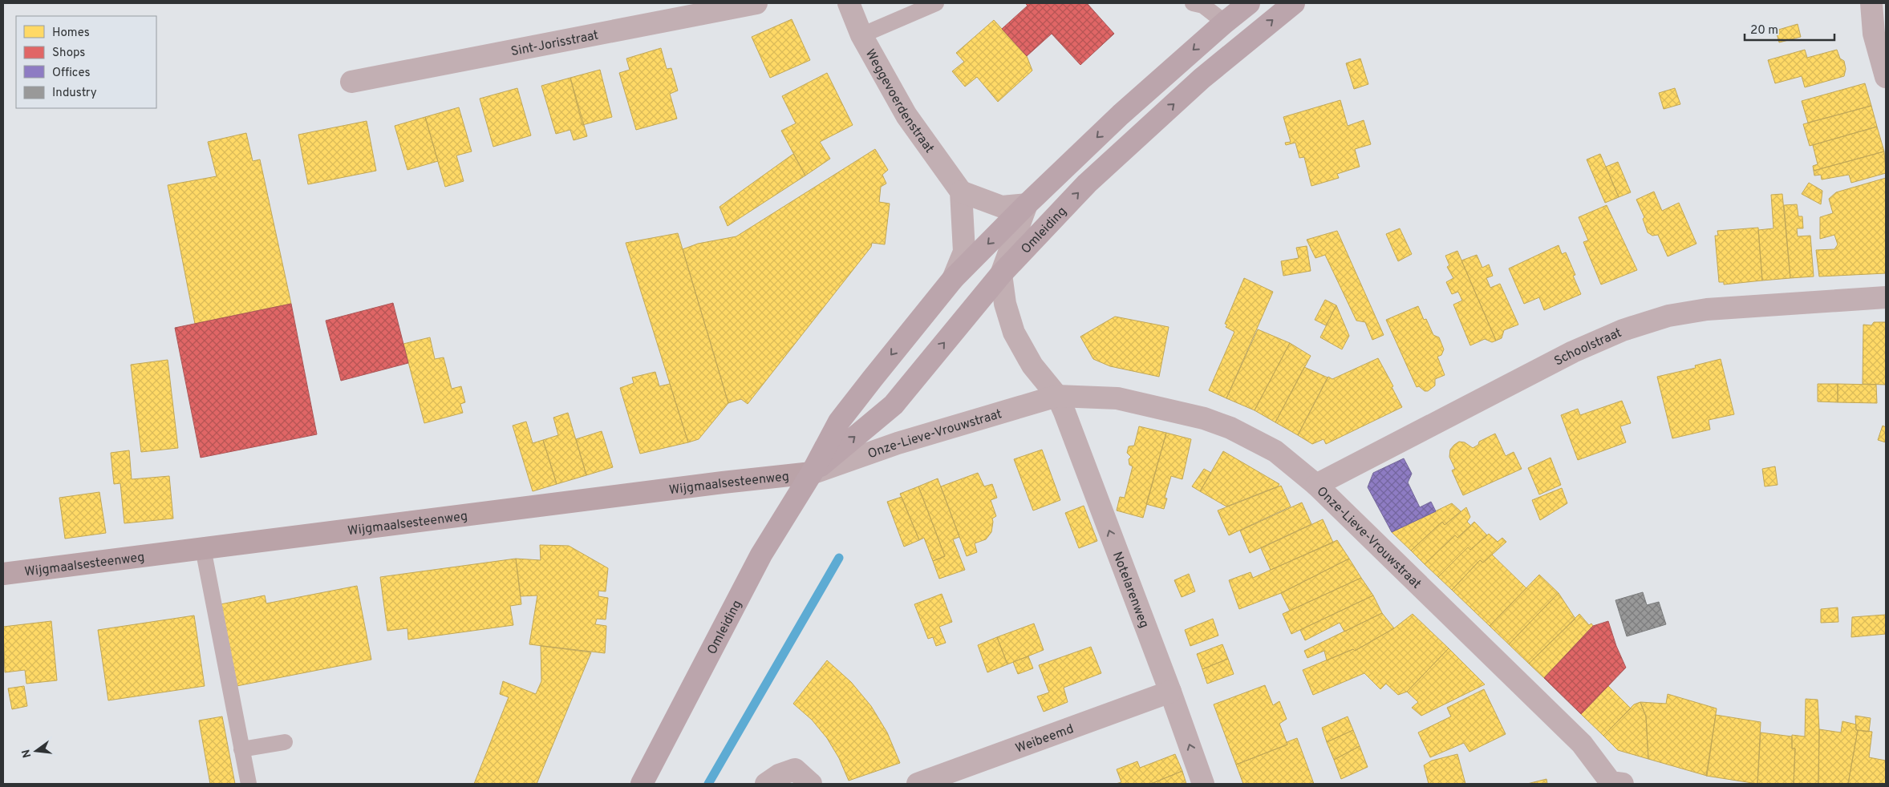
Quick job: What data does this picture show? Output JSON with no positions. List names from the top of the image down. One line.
{"streets":{"main road":["Omleiding"],"street":["Sint-Jorisstraat","Weggevoerdenstraat","Schoolstraat","Onze-Lieve-Vrouwstraat","Wijgmaalsesteenweg","Notelarenweg","Weibeemd"]},"crossings":[["Omleiding","Onze-Lieve-Vrouwstraat"],["Omleiding","Wijgmaalsesteenweg"],["Schoolstraat","Onze-Lieve-Vrouwstraat"],["Onze-Lieve-Vrouwstraat","Wijgmaalsesteenweg"],["Onze-Lieve-Vrouwstraat","Notelarenweg"],["Notelarenweg","Weibeemd"]],"one_way":["Notelarenweg"],"legend":["Homes","Shops","Offices","Industry"],"scale_bar":"20 m","north":"left"}
